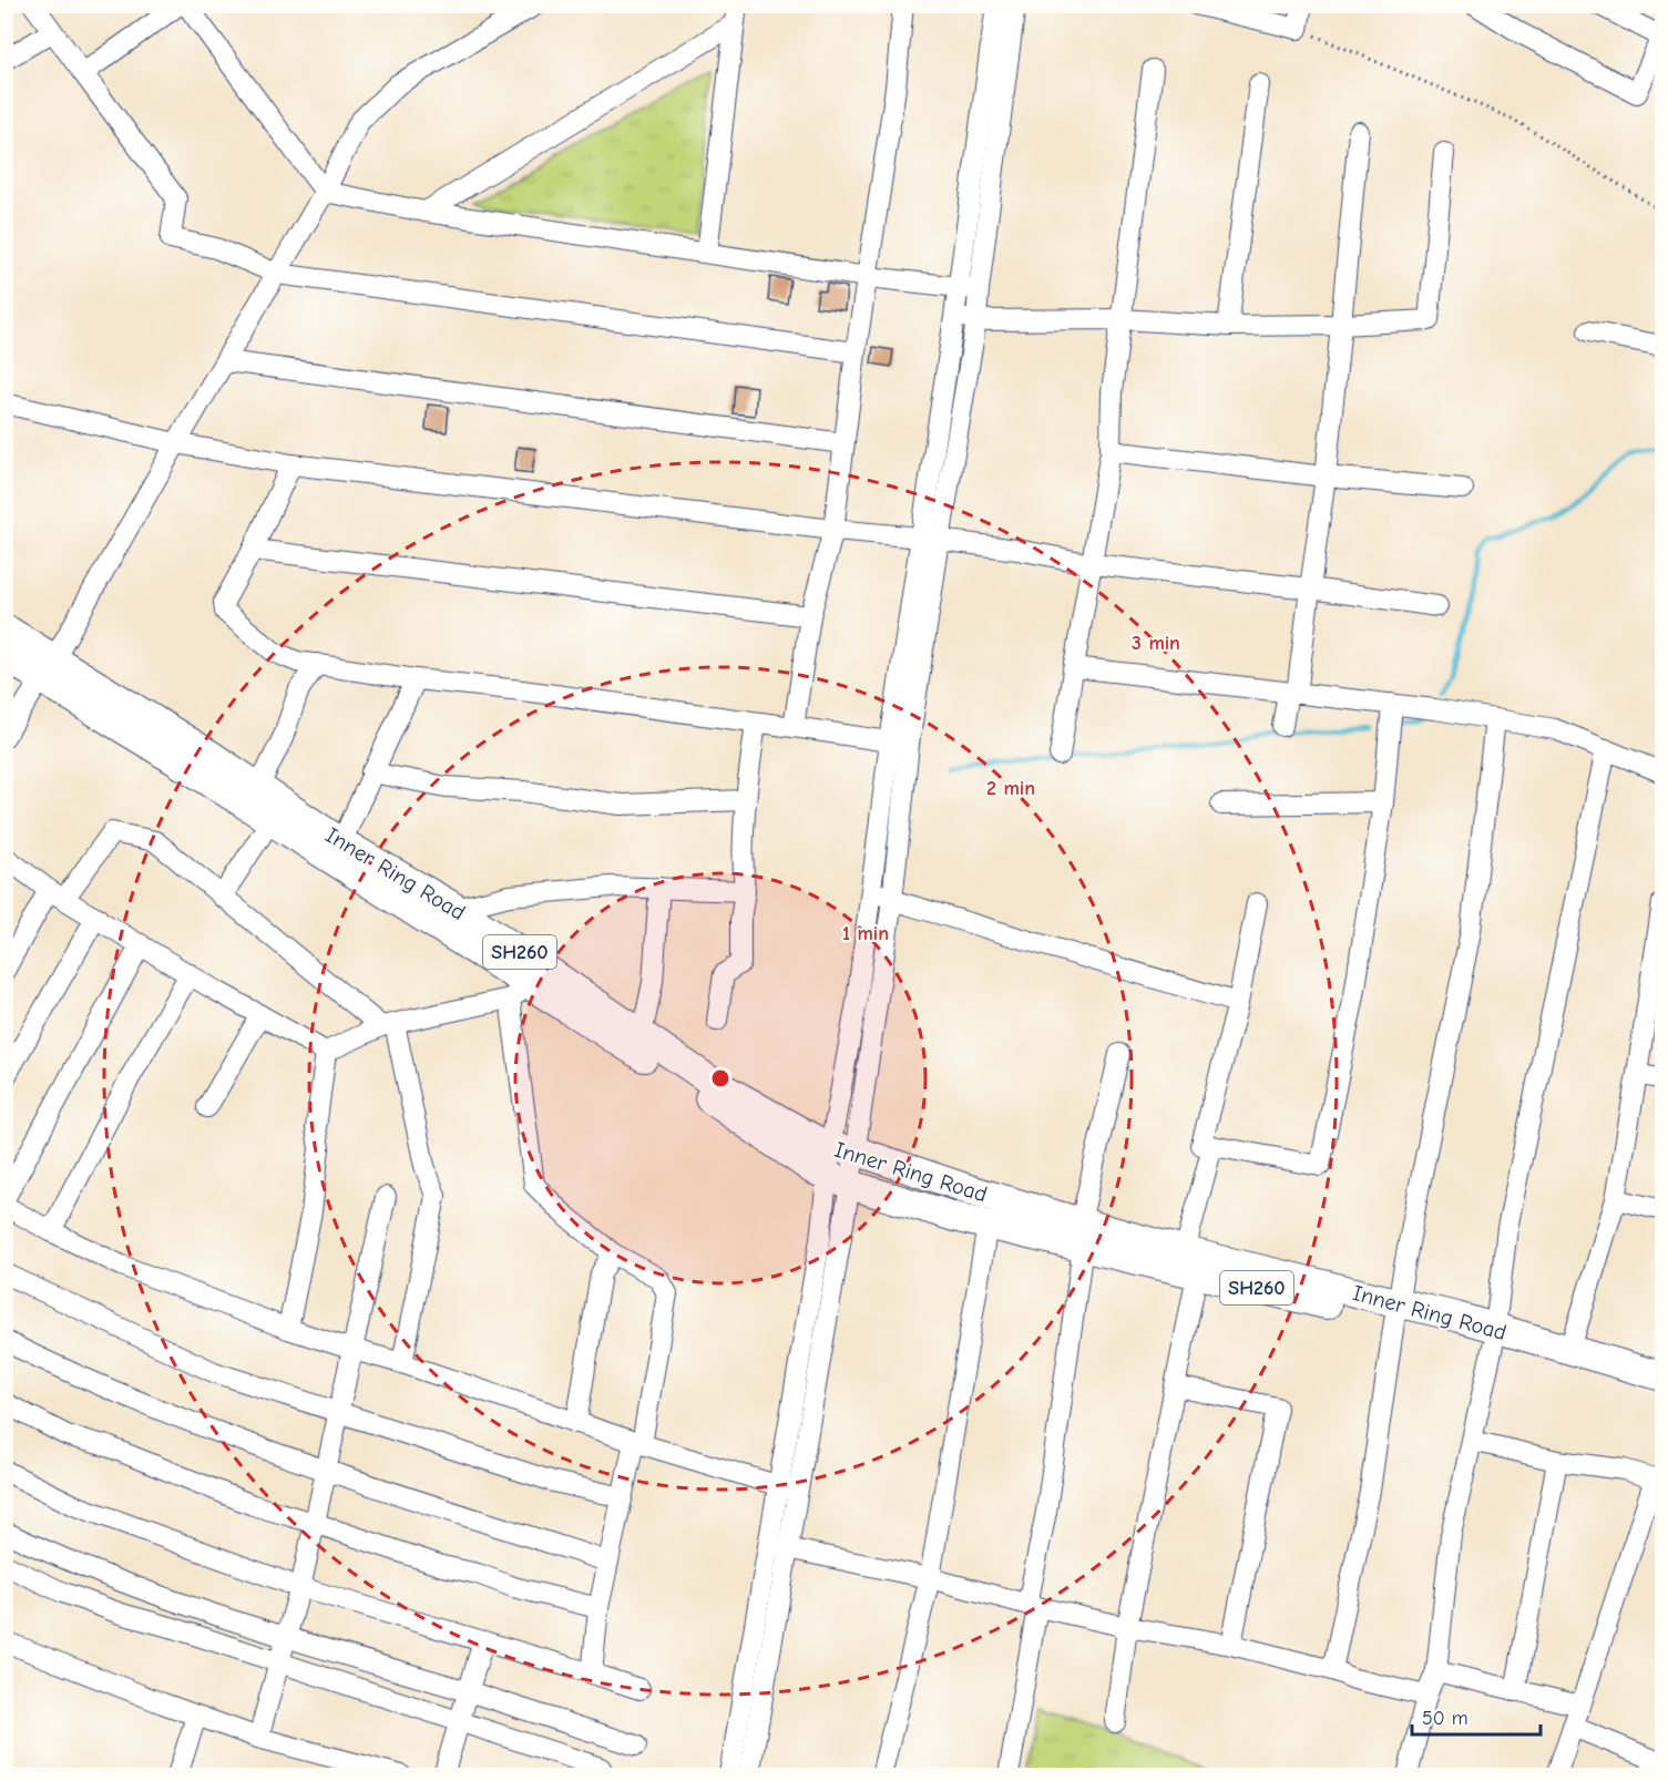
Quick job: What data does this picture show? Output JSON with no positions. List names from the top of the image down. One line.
{"streets":{"highway":["Inner Ring Road","SH260"]},"scale_bar":"50 m","rings":["3 min","2 min","1 min"]}
